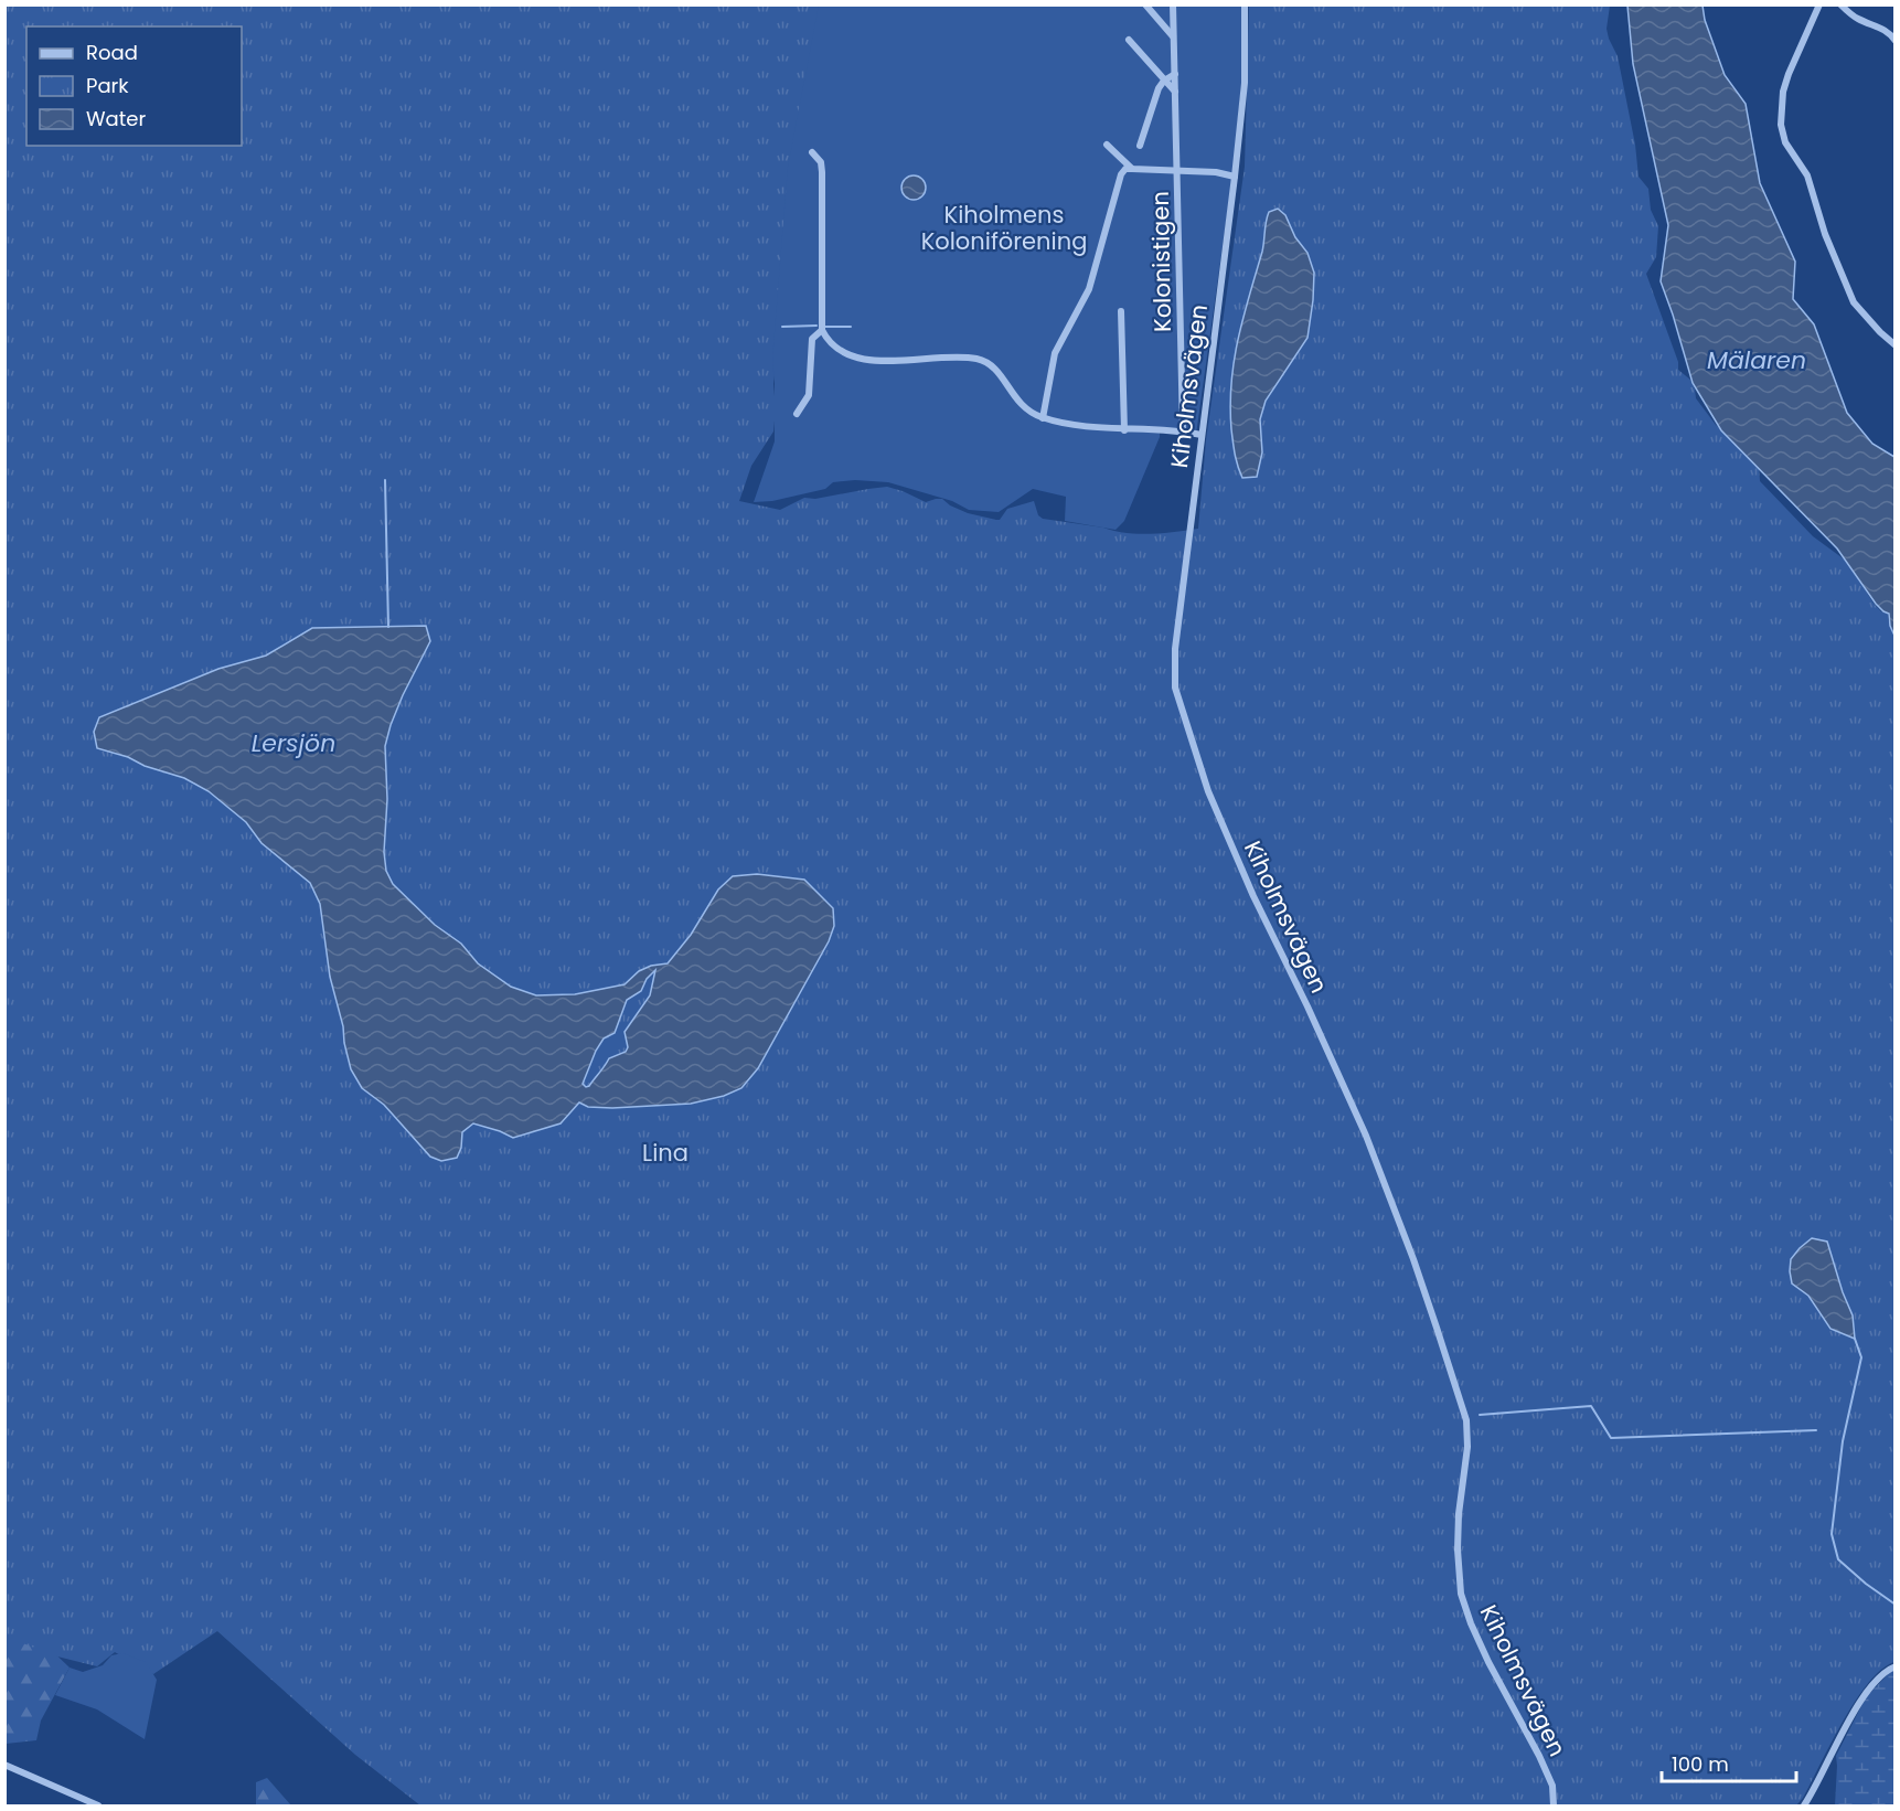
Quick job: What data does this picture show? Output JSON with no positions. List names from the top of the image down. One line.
{"streets":{"street":["Kolonistigen","Kiholmsvägen"]},"water":["Mälaren","Lersjön"],"parks":["Kiholmens Koloniförening","Lina"],"legend":["Road","Park","Water"],"scale_bar":"100 m"}
